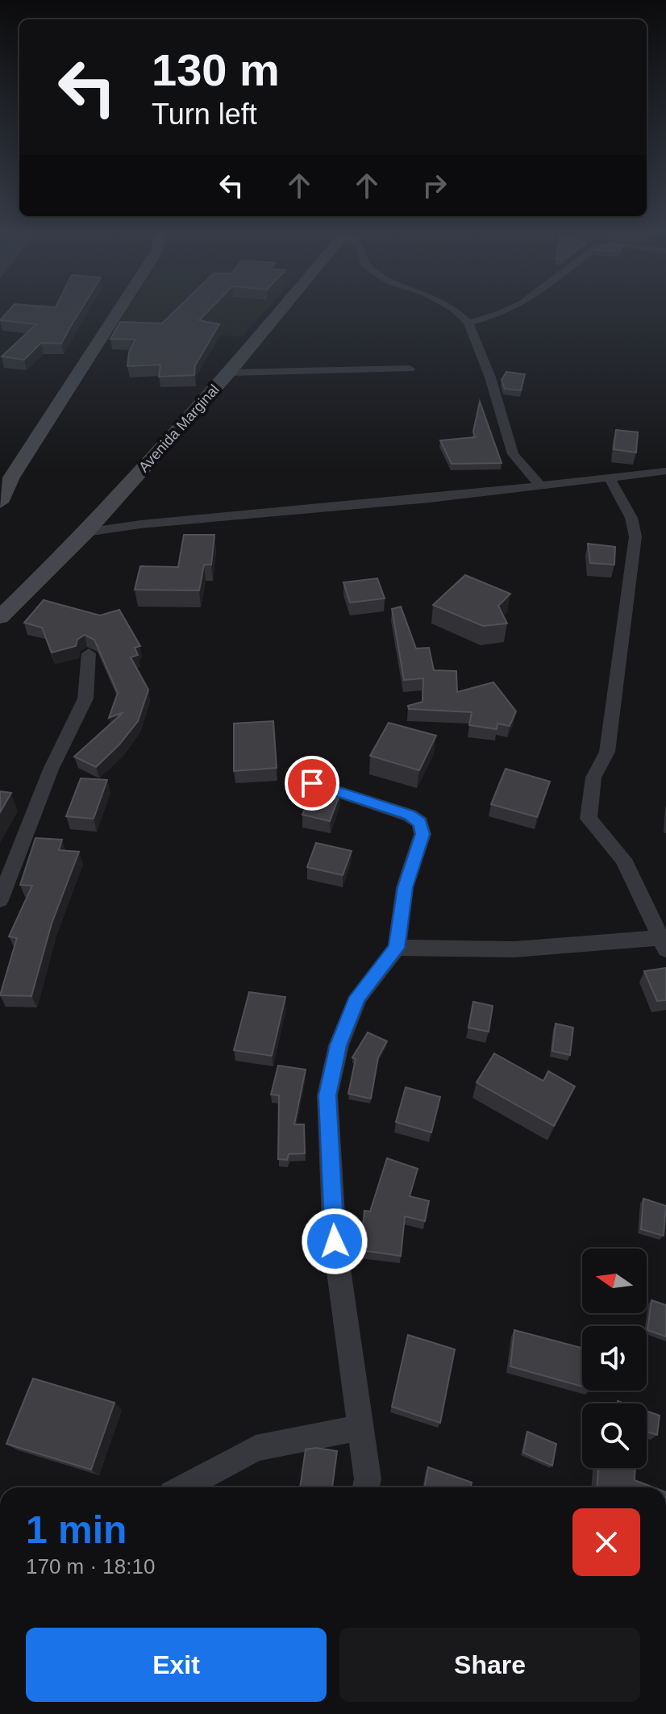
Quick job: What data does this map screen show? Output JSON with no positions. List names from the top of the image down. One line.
{"streets":{"street":["Avenida Marginal"]},"north":"left","page":{"turn":["130 m","Turn left"],"heading":["1 min","170 m · 18:10"],"buttons":["Exit","Share"]}}
